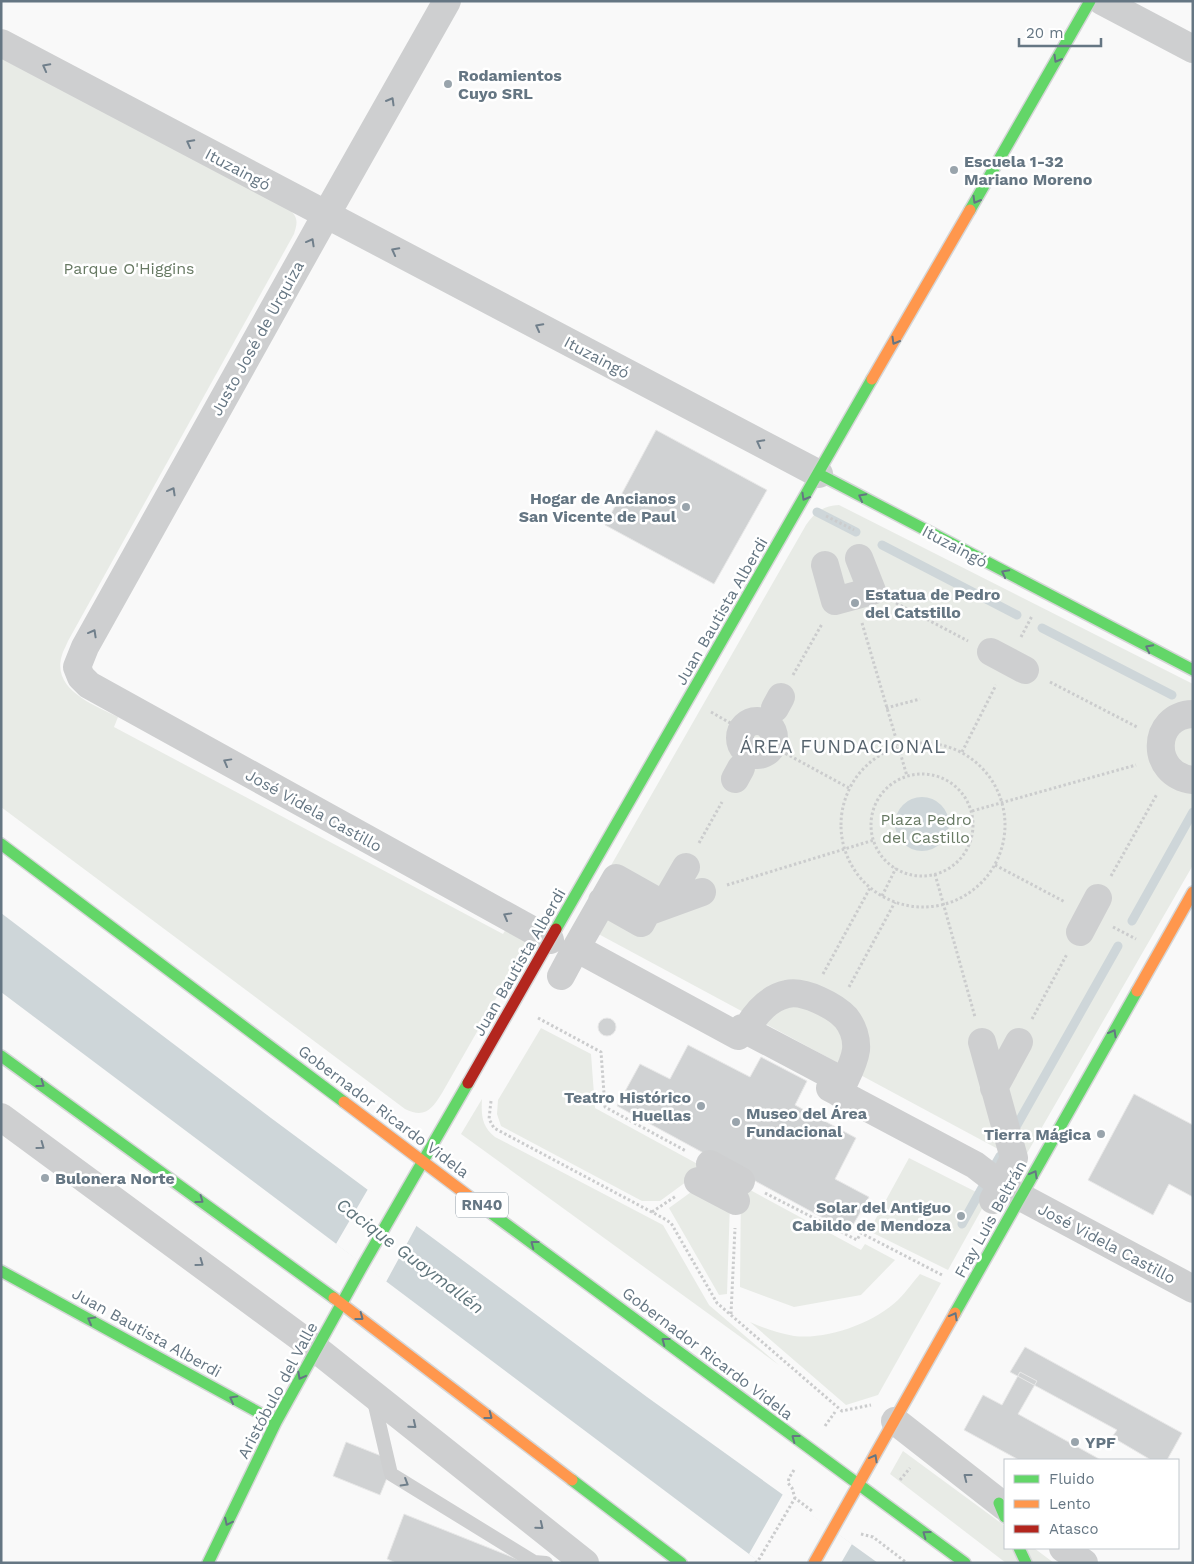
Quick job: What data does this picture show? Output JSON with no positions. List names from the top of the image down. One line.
{"streets":{"main road":["Ituzaingó","Juan Bautista Alberdi","Gobernador Ricardo Videla","RN40","Fray Luis Beltrán","Aristóbulo del Valle"],"street":["Justo José de Urquiza","José Videla Castillo"]},"crossings":[["Ituzaingó","Justo José de Urquiza"],["Ituzaingó","Juan Bautista Alberdi"],["Justo José de Urquiza","José Videla Castillo"],["Juan Bautista Alberdi","José Videla Castillo"],["Juan Bautista Alberdi","Gobernador Ricardo Videla"],["Juan Bautista Alberdi","Aristóbulo del Valle"],["José Videla Castillo","Fray Luis Beltrán"],["Gobernador Ricardo Videla","Fray Luis Beltrán"]],"one_way":["Ituzaingó","Justo José de Urquiza","Juan Bautista Alberdi","José Videla Castillo","Gobernador Ricardo Videla","Fray Luis Beltrán","Aristóbulo del Valle"],"districts":["ÁREA FUNDACIONAL"],"water":["Cacique Guaymallén"],"parks":["Parque O'Higgins","Plaza Pedro del Castillo"],"places":["Rodamientos Cuyo SRL","Escuela 1-32 Mariano Moreno","Hogar de Ancianos San Vicente de Paul","Estatua de Pedro del Catstillo","Teatro Histórico Huellas","Museo del Área Fundacional","Tierra Mágica","Bulonera Norte","Solar del Antiguo Cabildo de Mendoza","YPF"],"legend":["Fluido","Lento","Atasco"],"scale_bar":"20 m"}
